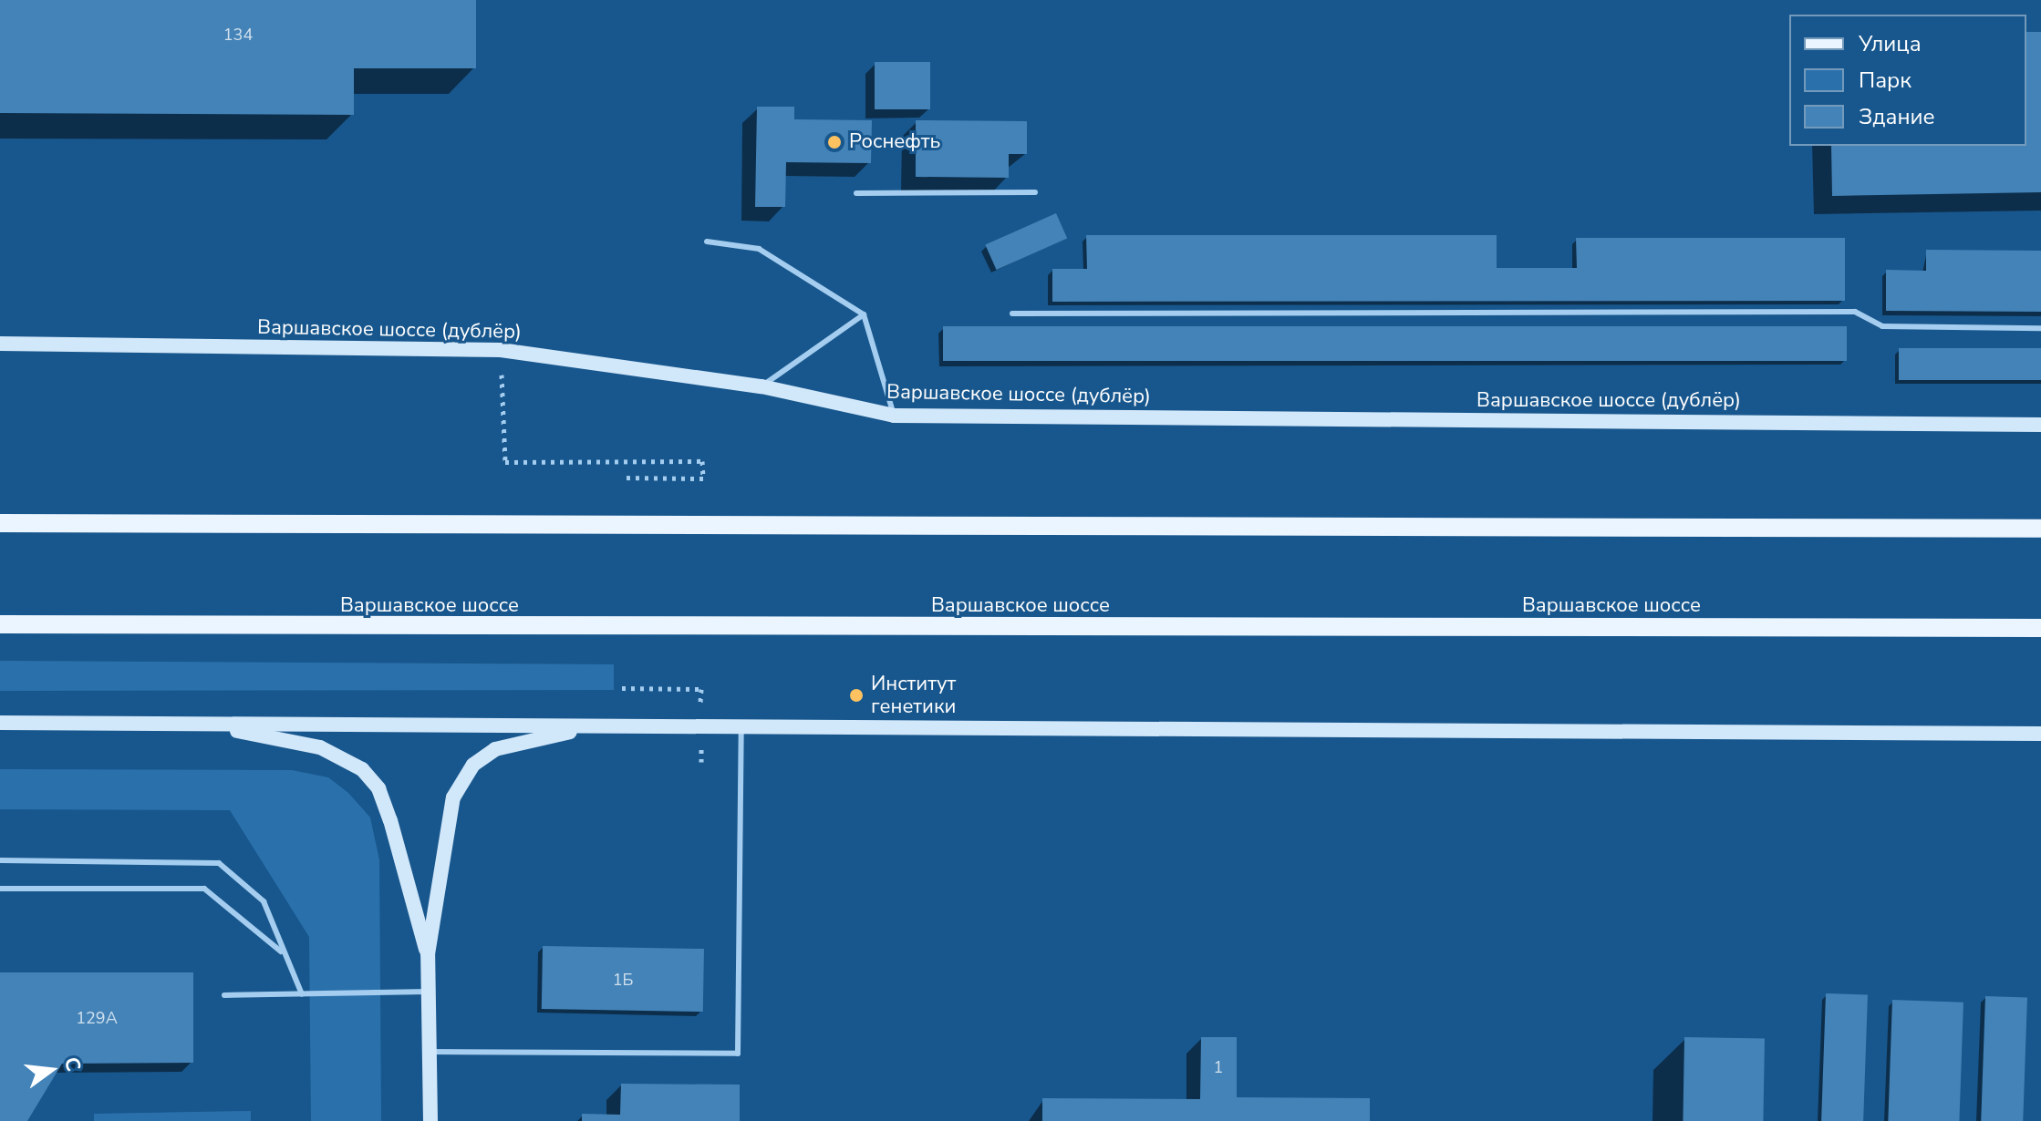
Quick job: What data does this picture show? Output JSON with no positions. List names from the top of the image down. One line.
{"streets":{"main road":["Варшавское шоссе (дублёр)","Варшавское шоссе"]},"places":["Роснефть","Институт генетики"],"house_numbers":["134","1Б","129А","1"],"legend":["Улица","Парк","Здание"],"north":"right"}
